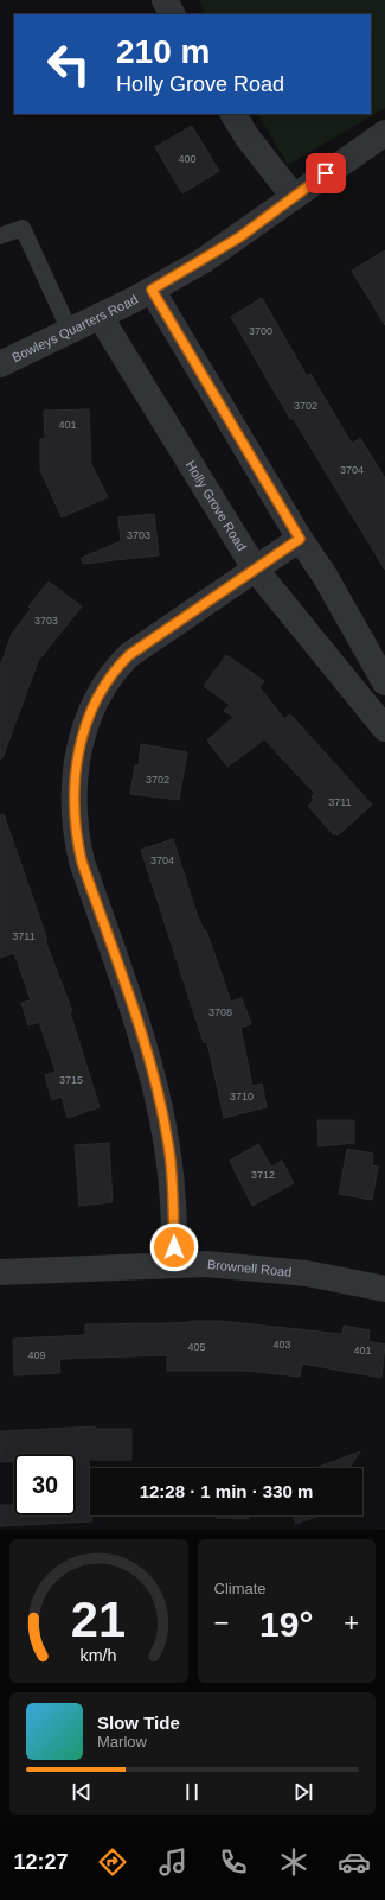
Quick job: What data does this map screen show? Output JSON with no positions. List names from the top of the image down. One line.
{"streets":{"street":["Bowleys Quarters Road","Holly Grove Road","Brownell Road"]},"crossings":[["Bowleys Quarters Road","Holly Grove Road"]],"house_numbers":["400","3700","3702","401","3704","3703","3703","3702","3711","3704","3711","3708","3715","3710","3712","403","405","401","409"],"page":{"turn":["210 m","Holly Grove Road"],"limit":"30","trip":"12:28 · 1 min · 330 m","tile":"Climate","heat":["−","19°","+"],"song":["Slow Tide","Marlow"],"tabs":"12:27","gauge":["21","km/h"]}}
